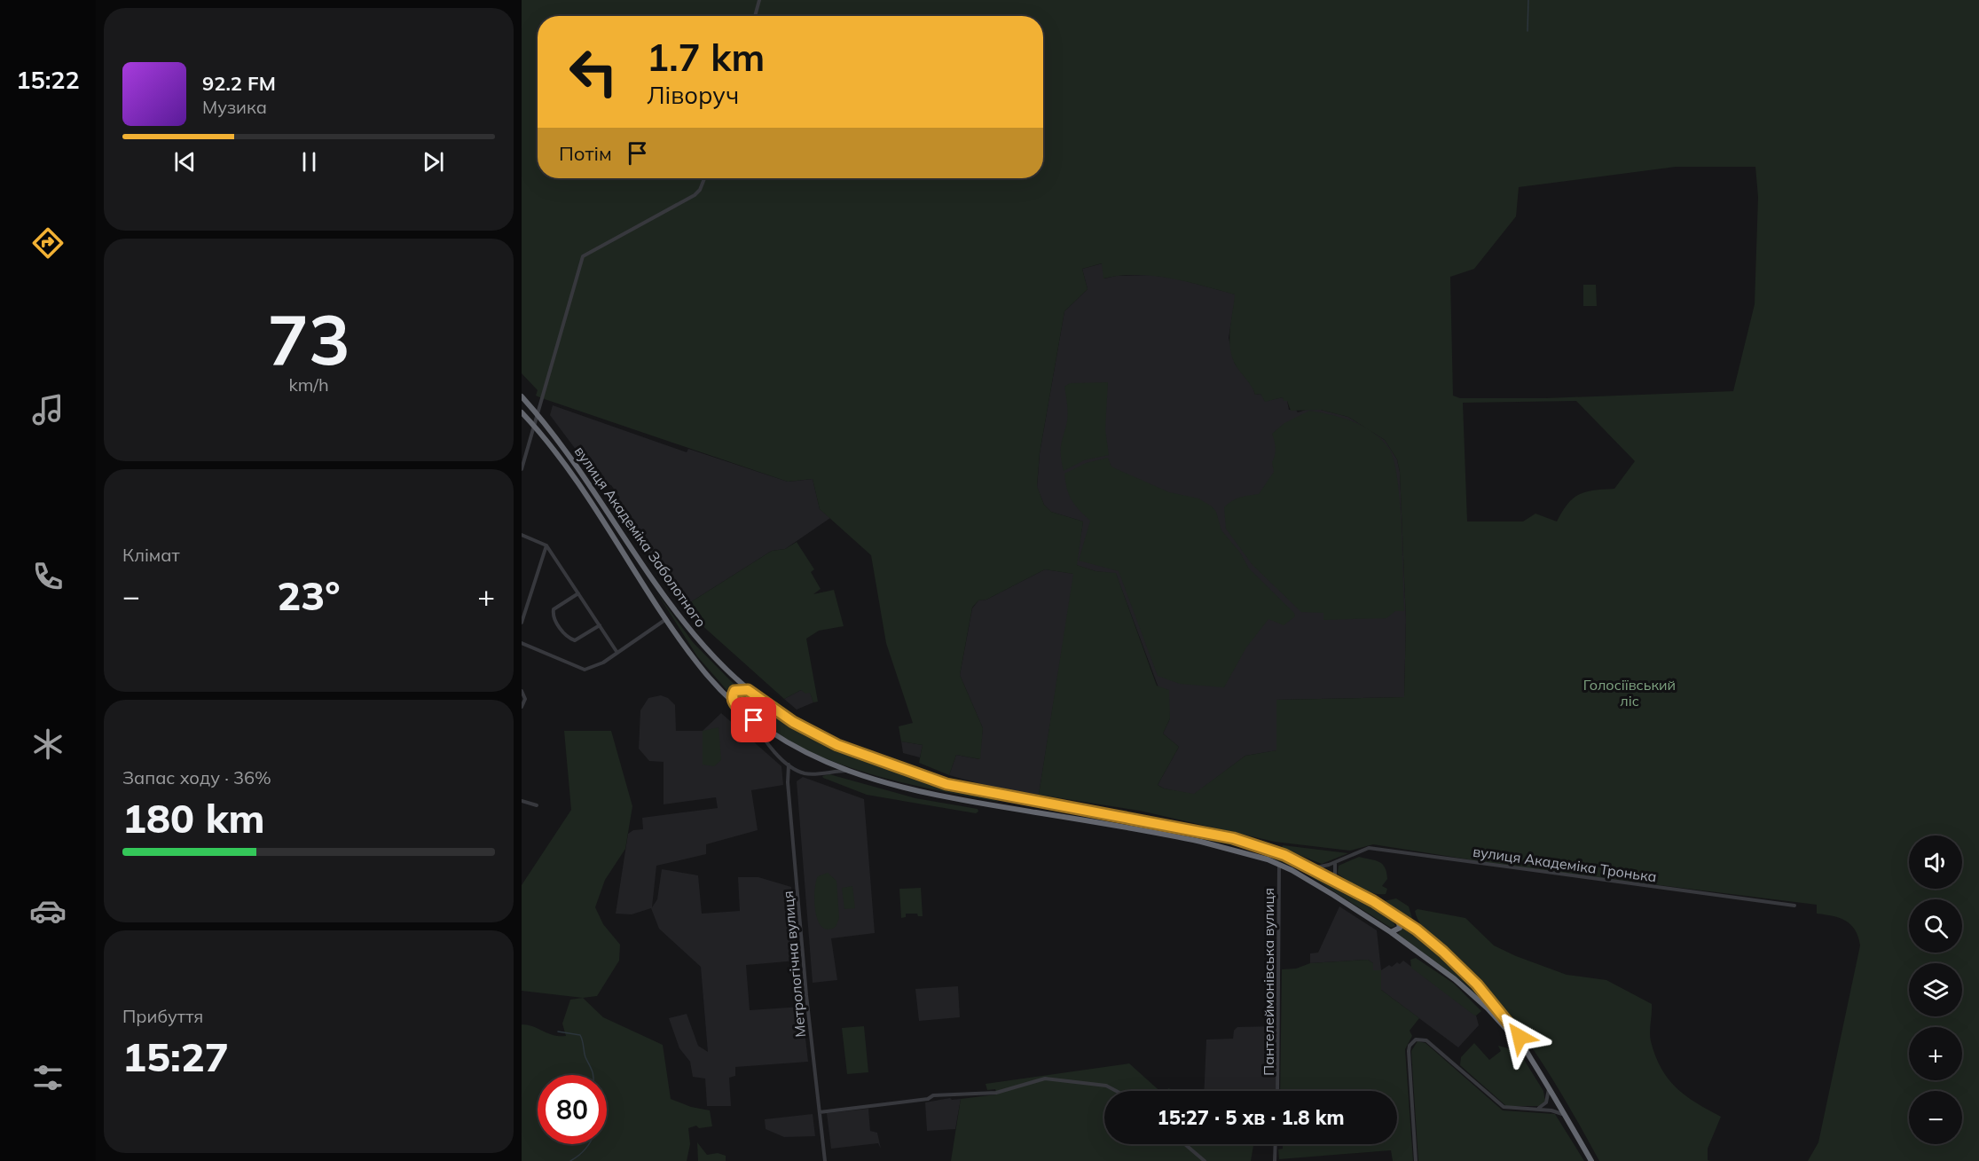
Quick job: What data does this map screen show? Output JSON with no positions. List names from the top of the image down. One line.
{"streets":{"highway":["вулиця Академіка Заболотного"],"street":["вулиця Академіка Тронька","Метрологічна вулиця","Пантелеймонівська вулиця"]},"crossings":[["вулиця Академіка Заболотного","вулиця Академіка Тронька"],["вулиця Академіка Заболотного","Пантелеймонівська вулиця"]],"parks":["Голосіївський ліс"],"page":{"tabs":"15:22","turn":["1.7 km","Ліворуч"],"song":["92.2 FM","Музика"],"then":"Потім","tile":[["73","km/h"],"Клімат",["Запас ходу · 36%","180 km"],["Прибуття","15:27"]],"heat":["−","23°","+"],"map_buttons":["+","−"],"limit":"80","trip":"15:27 · 5 хв · 1.8 km"}}
